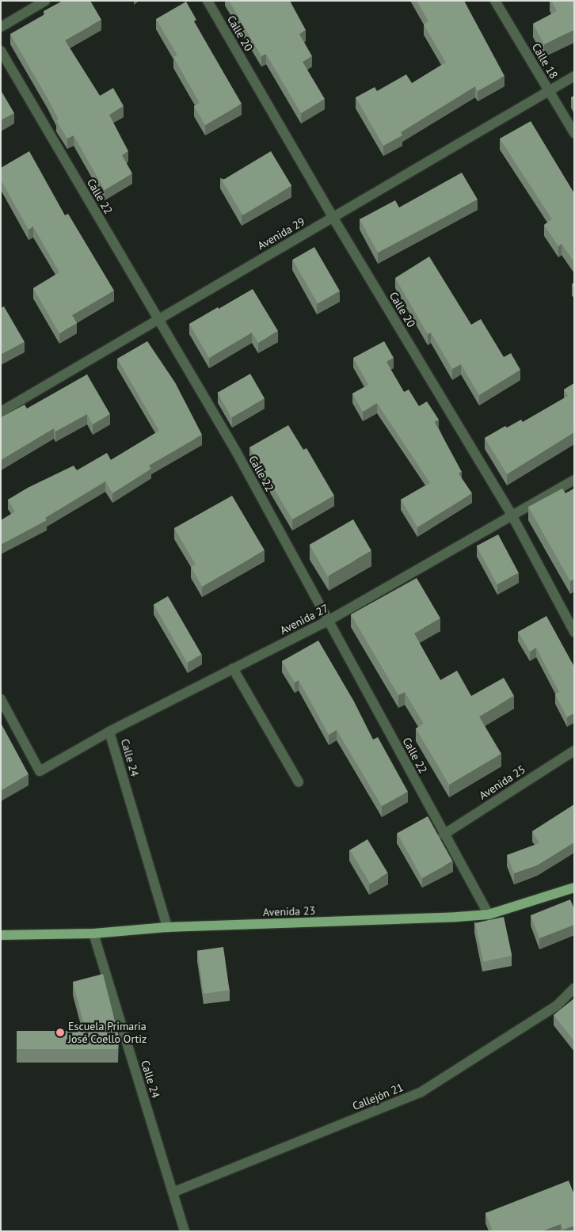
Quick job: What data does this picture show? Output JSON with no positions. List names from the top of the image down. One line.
{"streets":{"main road":["Avenida 23"],"street":["Calle 20","Calle 18","Calle 22","Avenida 29","Avenida 27","Calle 24","Avenida 25","Callejón 21"]},"crossings":[["Calle 20","Avenida 29"],["Calle 20","Avenida 27"],["Calle 18","Avenida 29"],["Calle 22","Avenida 29"],["Calle 22","Avenida 27"],["Calle 22","Avenida 25"],["Calle 22","Avenida 23"],["Avenida 27","Calle 24"],["Calle 24","Avenida 23"],["Calle 24","Callejón 21"]],"places":["Escuela Primaria José Coello Ortiz"]}
